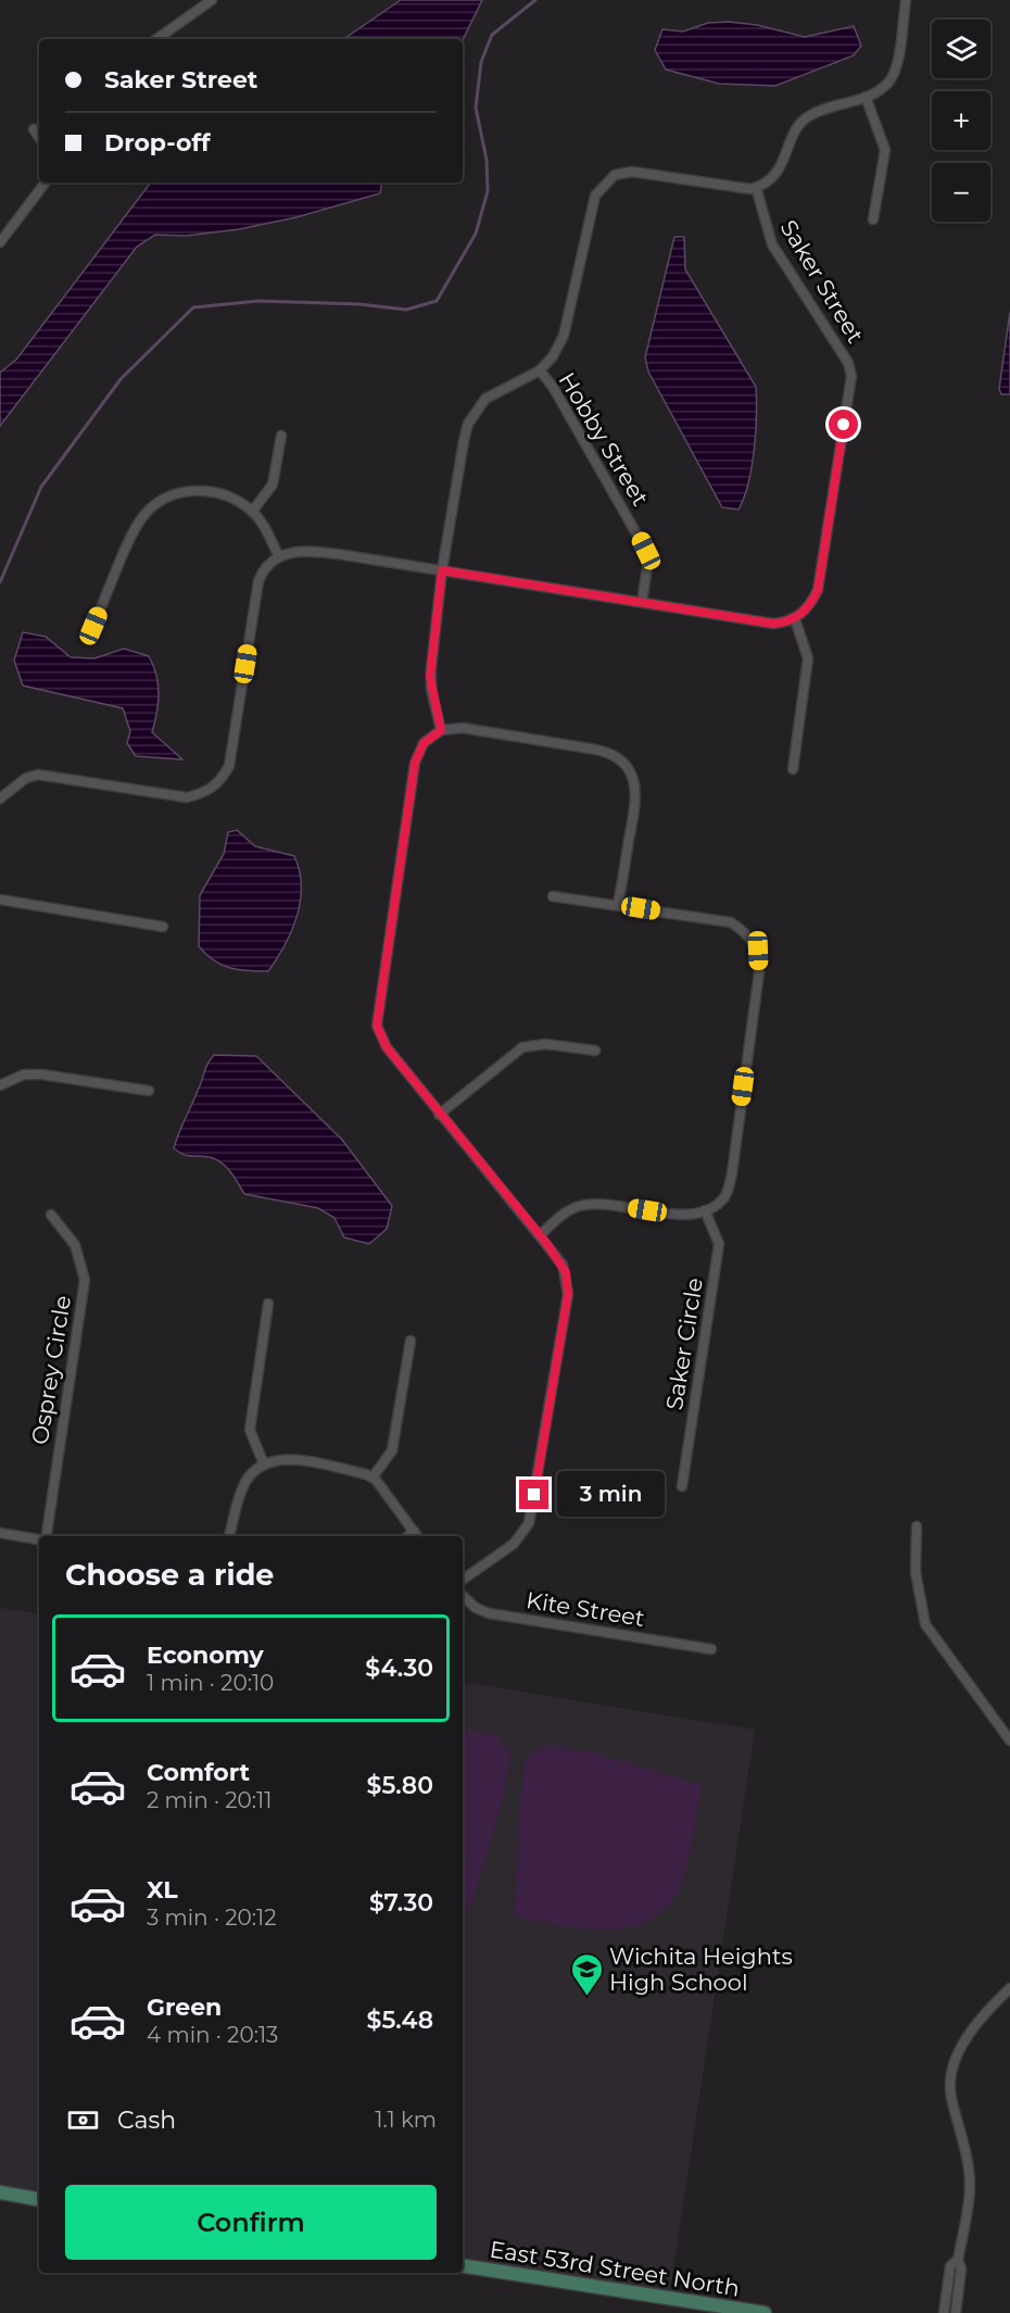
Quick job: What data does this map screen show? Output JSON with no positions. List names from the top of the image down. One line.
{"streets":{"main road":["East 53rd Street North"],"street":["Saker Street","Hobby Street","Saker Circle","Osprey Circle","Kite Street"]},"places":{"school or university":["Wichita Heights High School"]},"page":{"map_buttons":["+","−"],"banner":["Saker Street","Drop-off"],"bubble":"3 min","heading":"Choose a ride","list":[{"name":"Economy","note":"1 min · 20:10","value":"$4.30"},{"name":"Comfort","note":"2 min · 20:11","value":"$5.80"},{"name":"XL","note":"3 min · 20:12","value":"$7.30"},{"name":"Green","note":"4 min · 20:13","value":"$5.48"}],"pay":["Cash","1.1 km"],"buttons":"Confirm"}}
